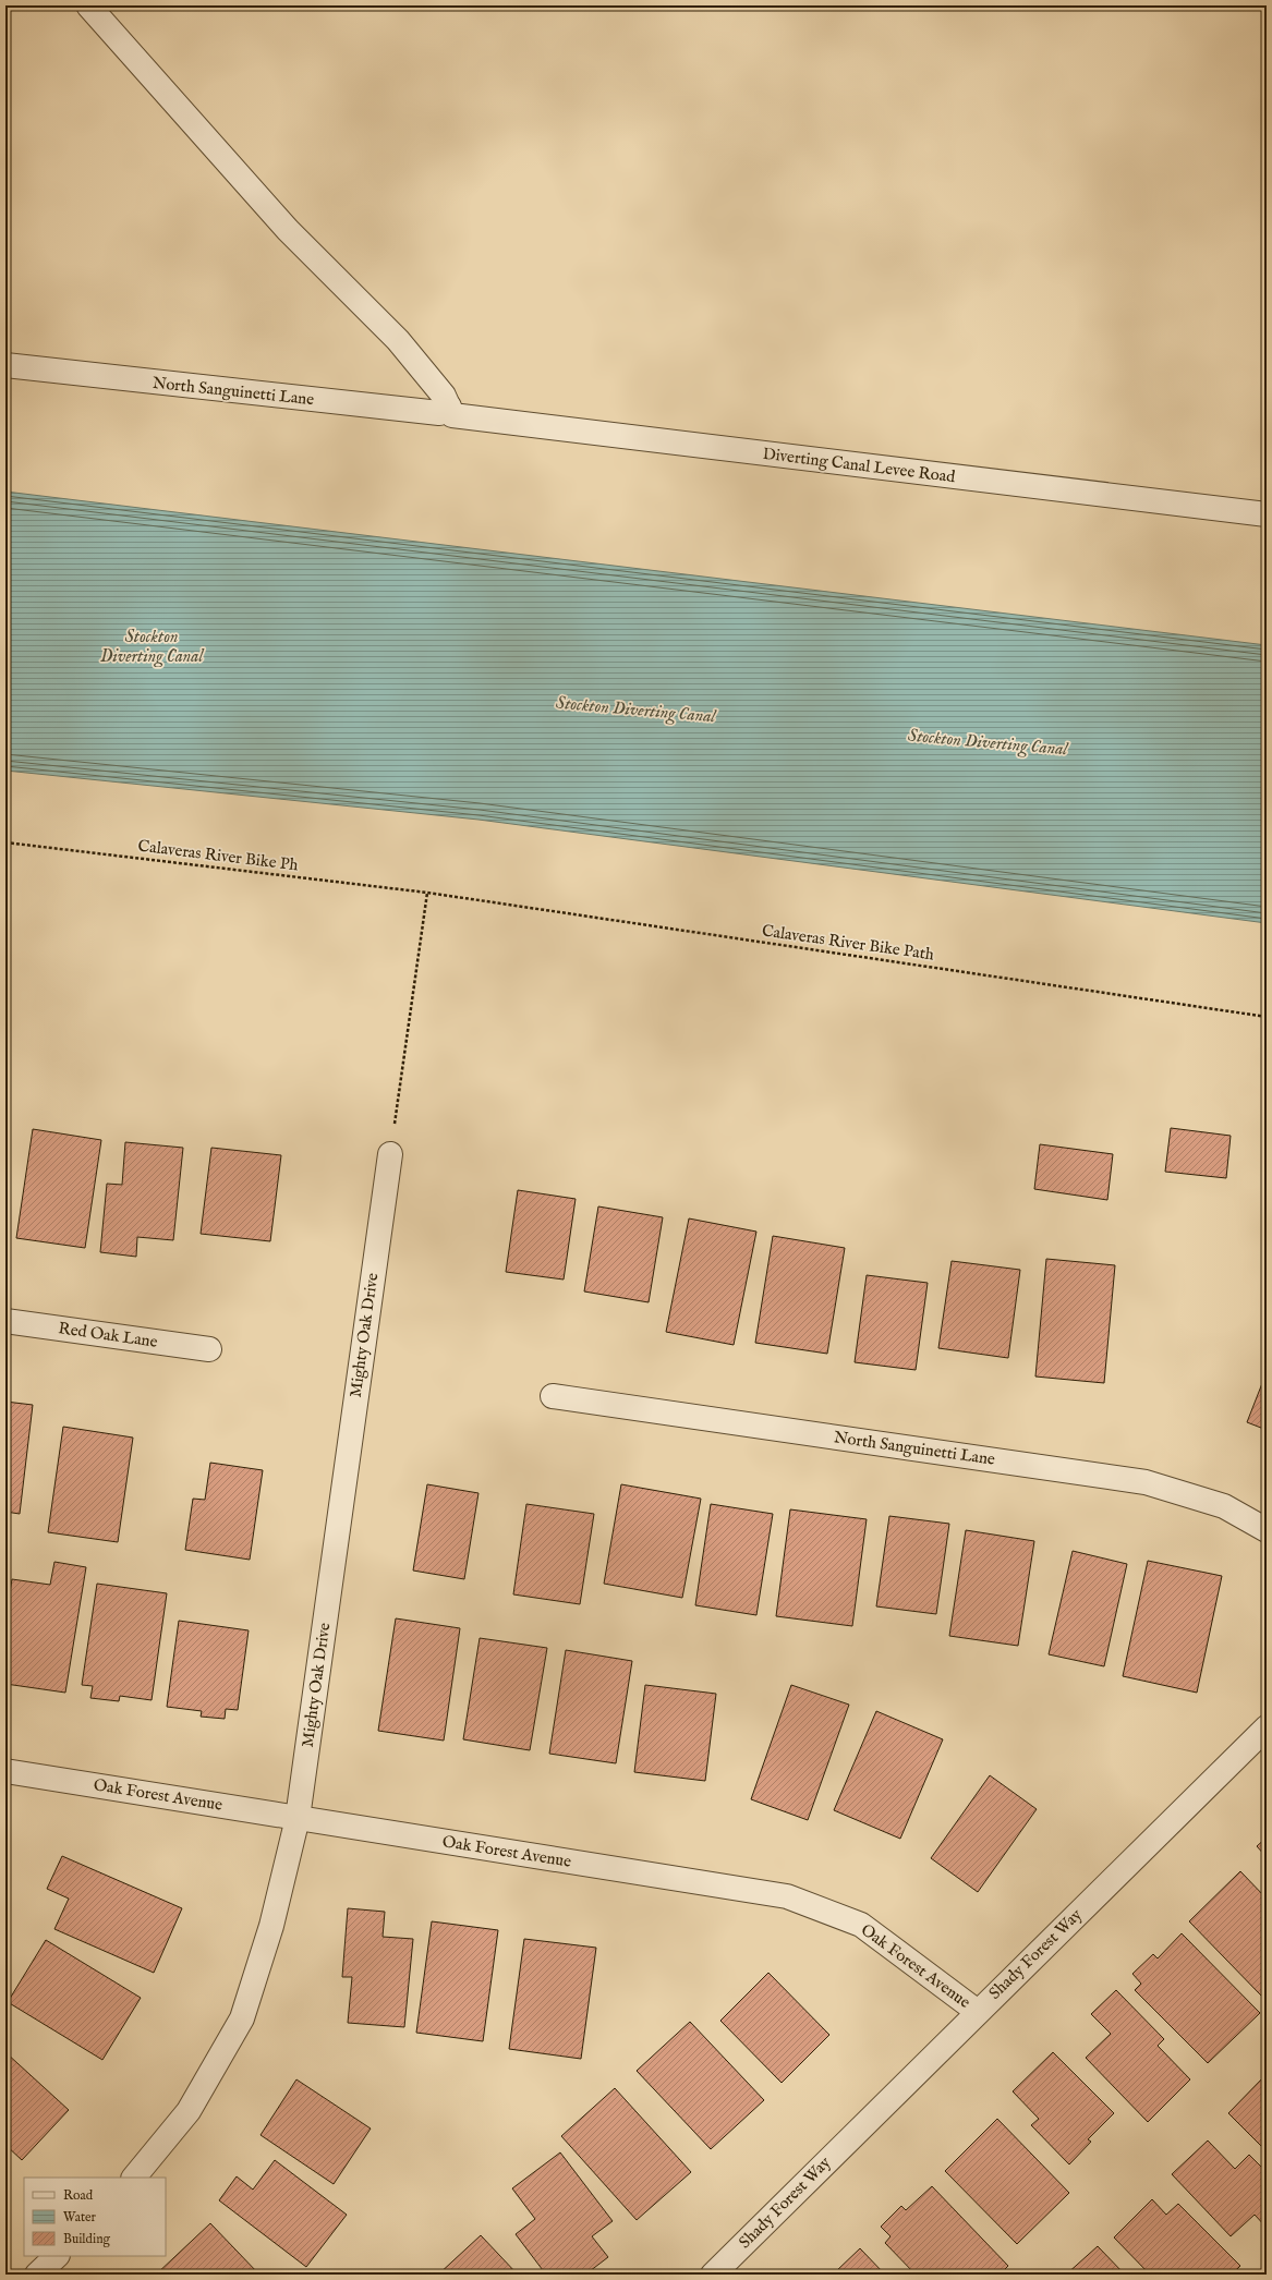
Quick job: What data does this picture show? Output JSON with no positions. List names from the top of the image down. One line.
{"streets":{"street":["North Sanguinetti Lane","Diverting Canal Levee Road","Red Oak Lane","Mighty Oak Drive","Oak Forest Avenue","Shady Forest Way"],"path":["Calaveras River Bike Ph","Calaveras River Bike Path"]},"crossings":[["North Sanguinetti Lane","Diverting Canal Levee Road"],["Calaveras River Bike Ph","Calaveras River Bike Path"],["Mighty Oak Drive","Oak Forest Avenue"],["Oak Forest Avenue","Shady Forest Way"]],"water":["Stockton Diverting Canal"],"legend":["Road","Water","Building"]}
